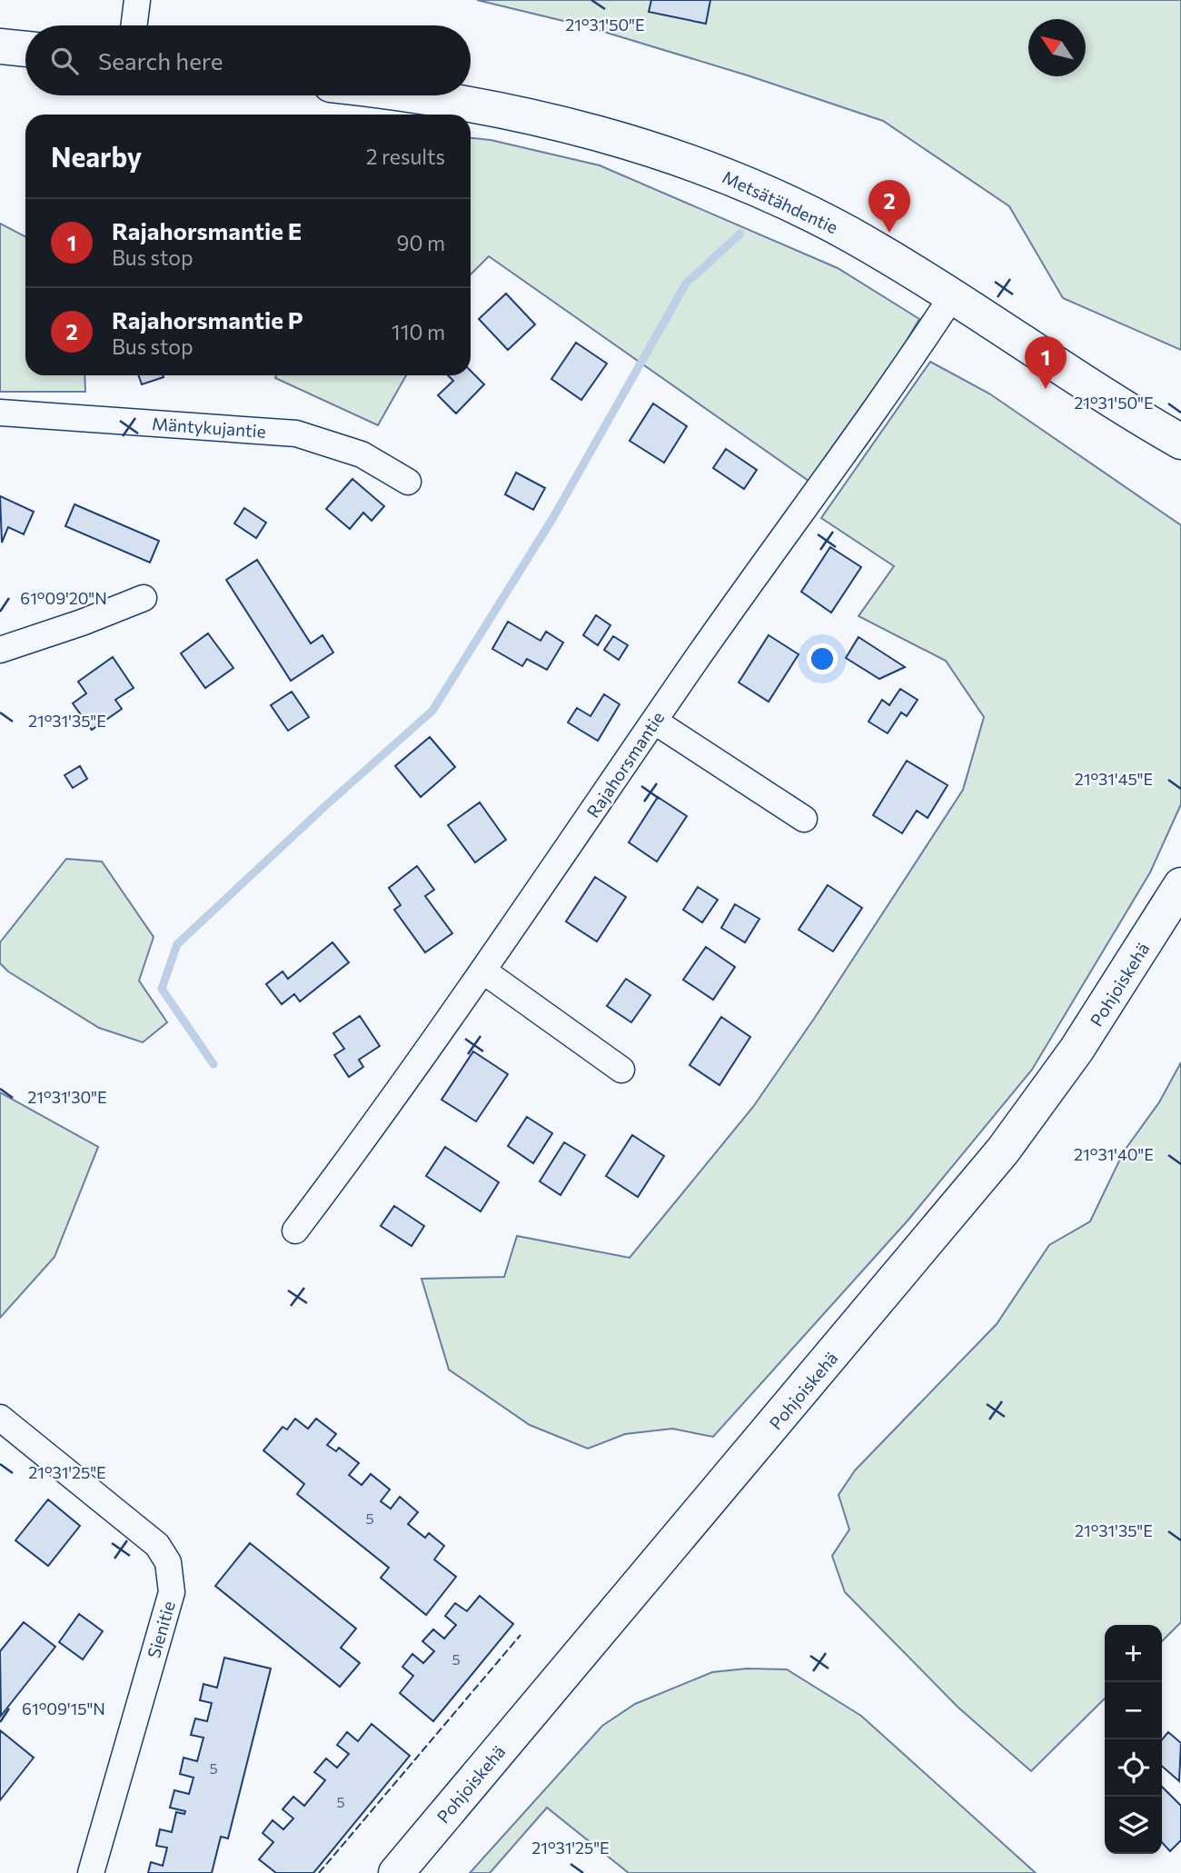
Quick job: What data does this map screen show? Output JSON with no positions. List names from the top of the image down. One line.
{"streets":{"main road":["Metsätähdentie","Pohjoiskehä"],"street":["Mäntykujantie","Rajahorsmantie","Sienitie"]},"crossings":[["Metsätähdentie","Rajahorsmantie"]],"house_numbers":["5","5","5","5"],"north":"top left","page":{"search":"Search here","heading":["Nearby","2 results"],"pins":["2","1"],"list":[{"mark":"1","name":"Rajahorsmantie E","note":"Bus stop","value":"90 m"},{"mark":"2","name":"Rajahorsmantie P","note":"Bus stop","value":"110 m"}],"map_buttons":["+","−"]},"coordinates":["21°31'50\"E","61°09'20\"N","21°31'35\"E","21°31'45\"E","21°31'30\"E","21°31'40\"E","21°31'25\"E","61°09'15\"N"]}
